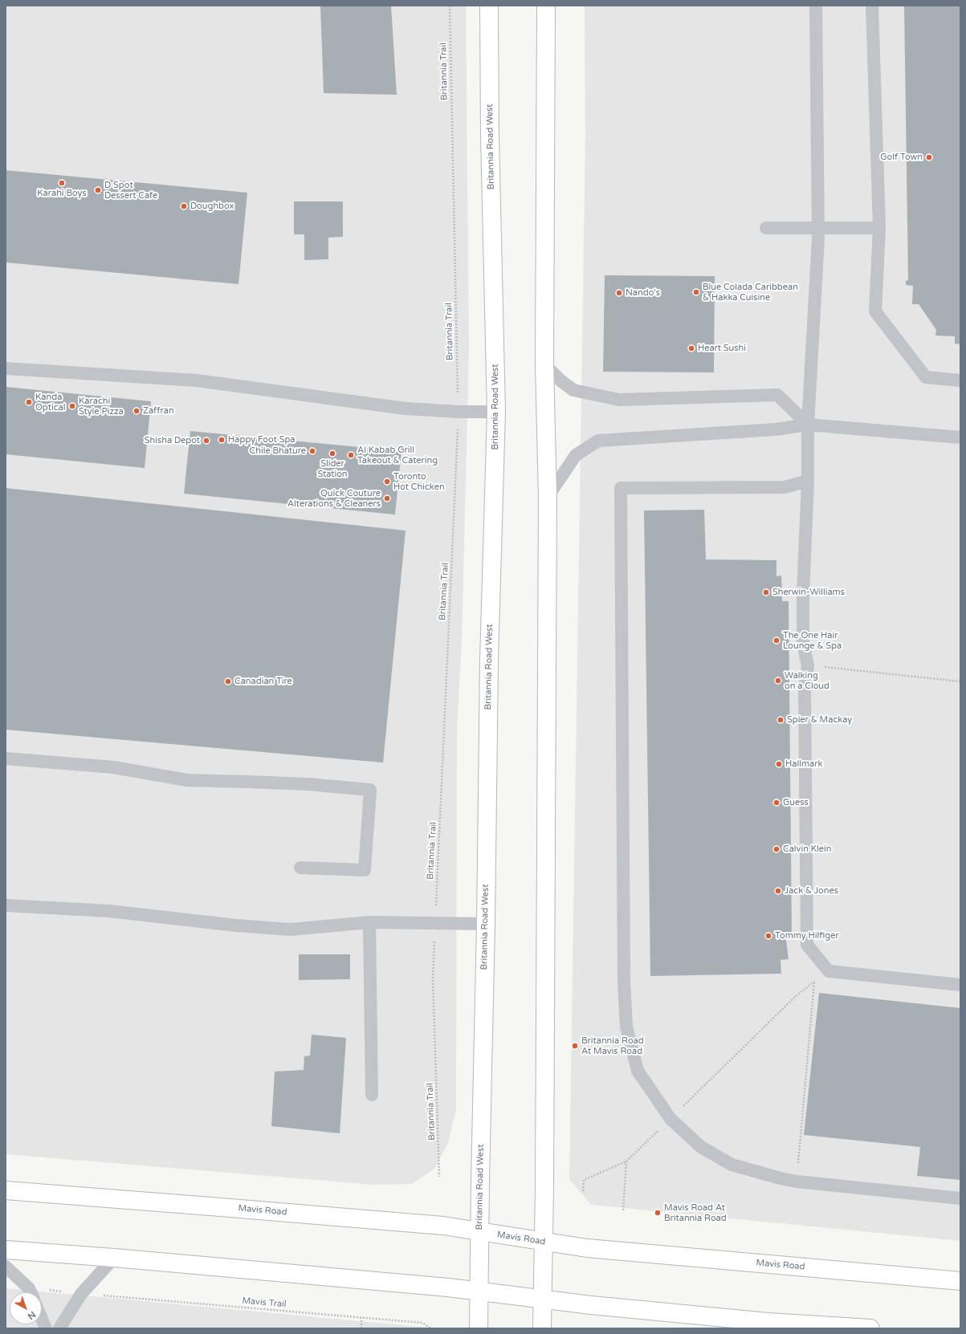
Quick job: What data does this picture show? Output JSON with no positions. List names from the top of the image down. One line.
{"streets":{"main road":["Britannia Road West","Mavis Road"],"path":["Britannia Trail","Mavis Trail"]},"crossings":[["Britannia Road West","Mavis Road"]],"places":["Golf Town","Karahi Boys","D Spot Dessert Cafe","Doughbox","Blue Colada Caribbean & Hakka Cuisine","Nando's","Heart Sushi","Kanda Optical","Karachi Style Pizza","Zaffran","Happy Foot Spa","Shisha Depot","Chile Bhature","Slider Station","Al Kabab Grill Takeout & Catering","Toronto Hot Chicken","Quick Couture Alterations & Cleaners","Sherwin-Williams","The One Hair Lounge & Spa","Walking on a Cloud","Canadian Tire","Spier & Mackay","Hallmark","Guess","Calvin Klein","Jack & Jones","Tommy Hilfiger","Britannia Road At Mavis Road","Mavis Road At Britannia Road"],"north":"bottom right"}
